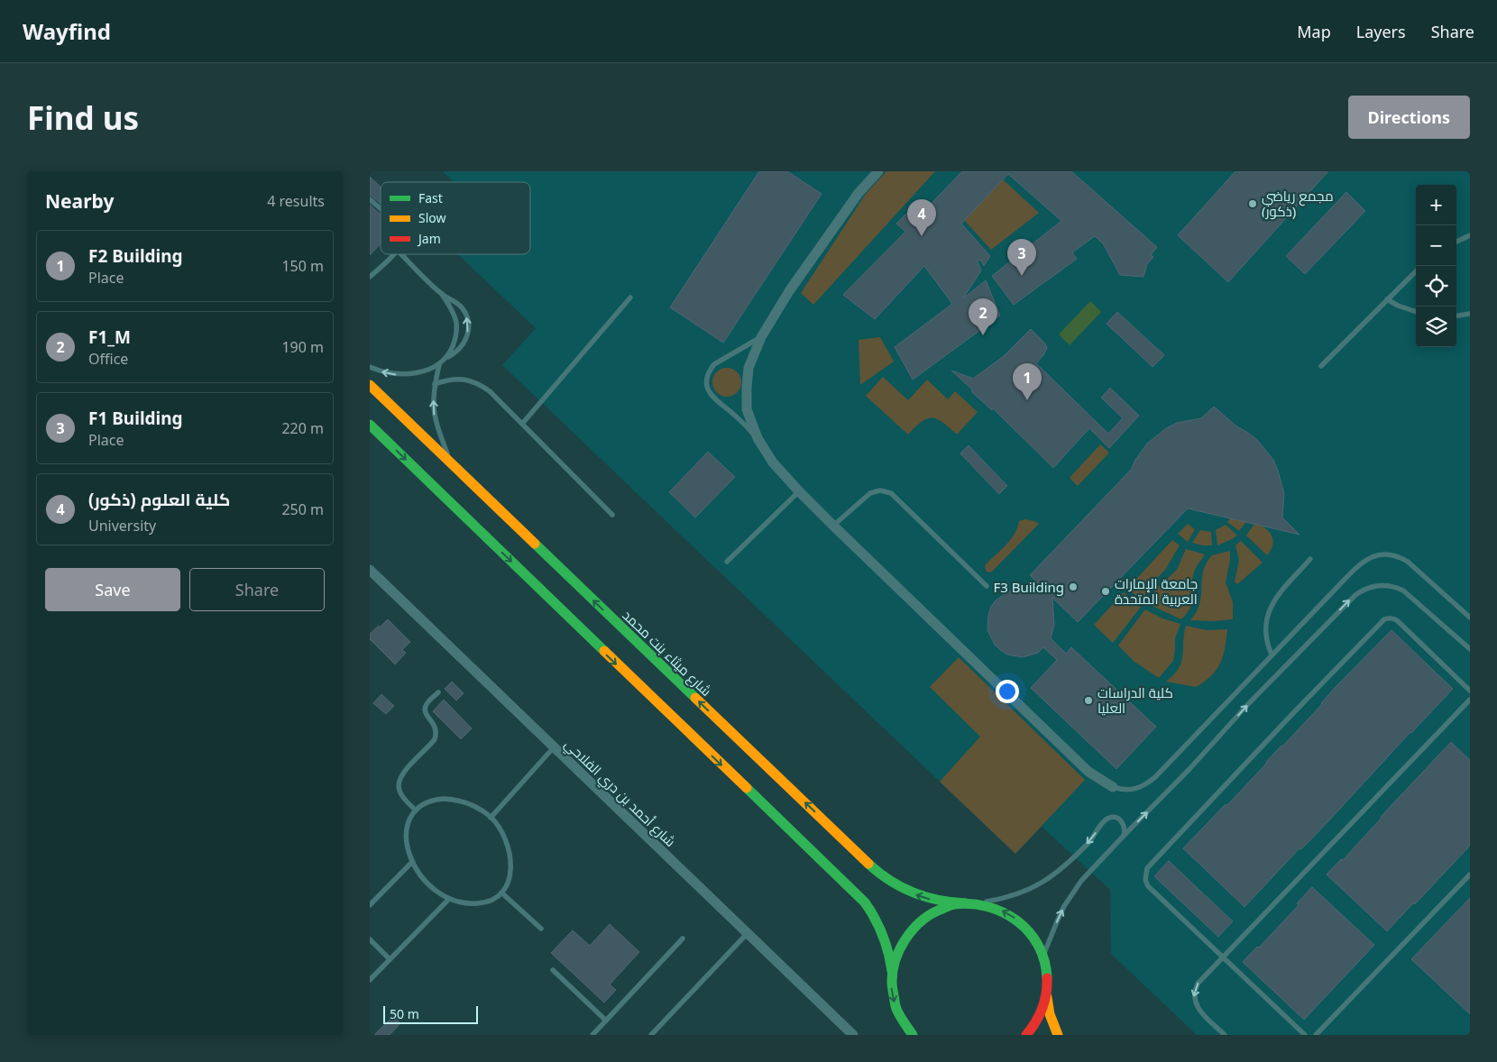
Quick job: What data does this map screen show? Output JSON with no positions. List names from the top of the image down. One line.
{"streets":{"main road":["شارع ميثاء بنت محمد"],"street":["شارع أحمد بن دري الفلاحي"]},"places":["مجمع رياضي (ذكور)","F3 Building","جامعة الإمارات العربية المتحدة","كلية الدراسات العليا"],"legend":["Fast","Slow","Jam"],"scale_bar":"50 m","page":{"header":"Wayfind","nav":["Map","Layers","Share"],"buttons":["Directions",["Save","Share"]],"title":"Find us","heading":["Nearby","4 results"],"map_buttons":["+","−"],"pins":["4","3","2","1"],"list":[{"mark":"1","name":"F2 Building","note":"Place","value":"150 m"},{"mark":"2","name":"F1_M","note":"Office","value":"190 m"},{"mark":"3","name":"F1 Building","note":"Place","value":"220 m"},{"mark":"4","name":"كلية العلوم (ذكور)","note":"University","value":"250 m"}],"scale":"50 m"}}
